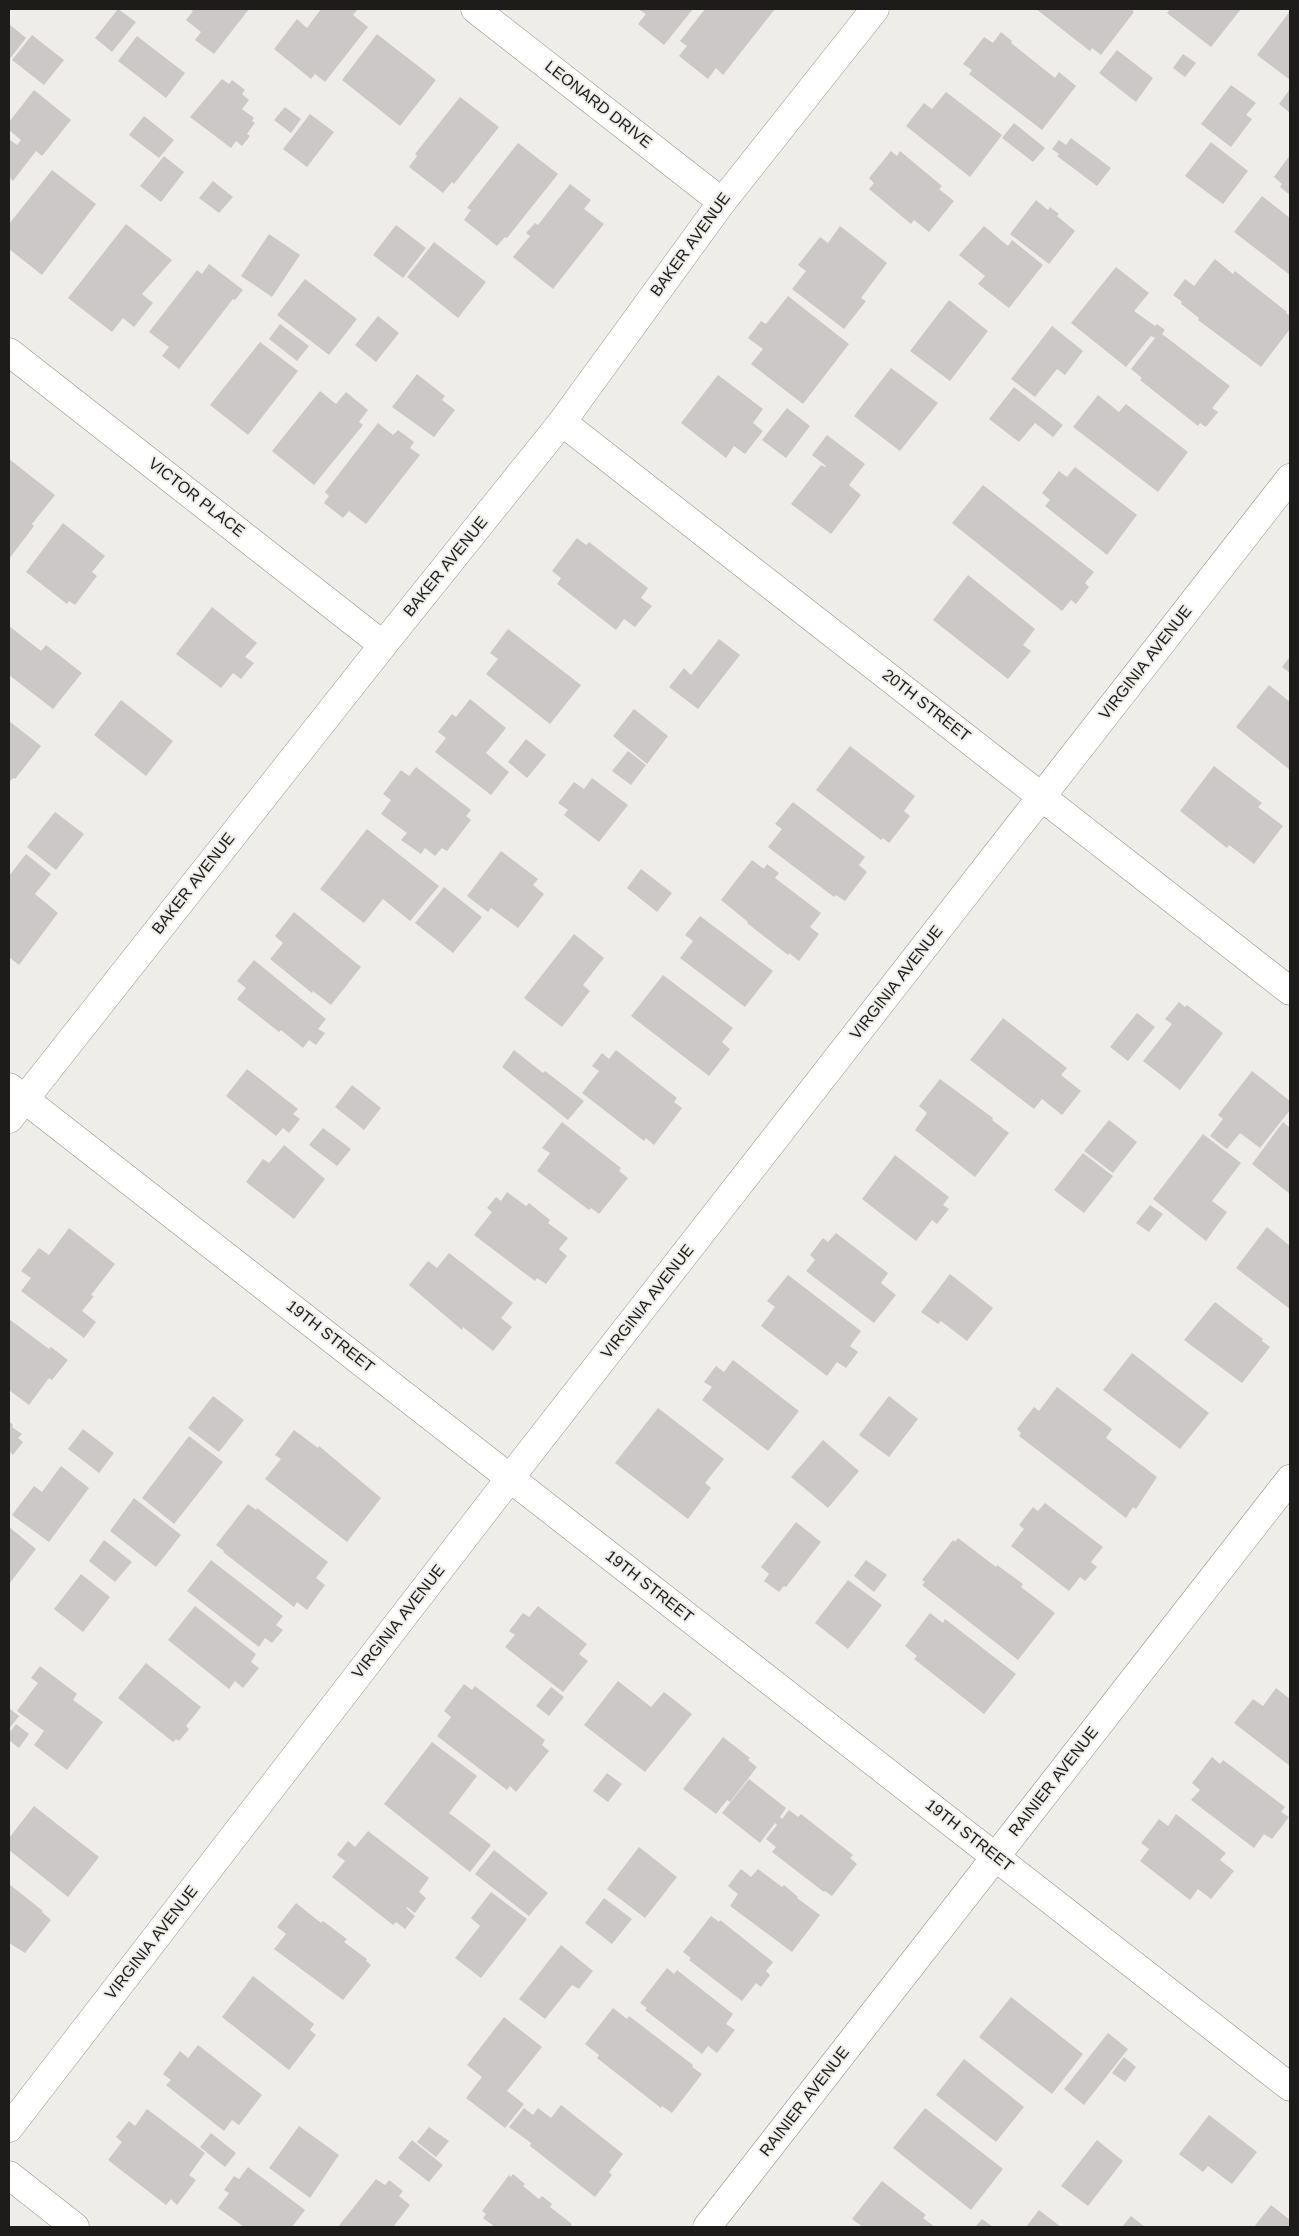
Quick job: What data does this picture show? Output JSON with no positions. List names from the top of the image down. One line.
{"streets":{"street":["LEONARD DRIVE","BAKER AVENUE","VICTOR PLACE","VIRGINIA AVENUE","20TH STREET","19TH STREET","RAINIER AVENUE"]},"crossings":[["LEONARD DRIVE","BAKER AVENUE"],["BAKER AVENUE","VICTOR PLACE"],["BAKER AVENUE","20TH STREET"],["BAKER AVENUE","19TH STREET"],["VIRGINIA AVENUE","20TH STREET"],["VIRGINIA AVENUE","19TH STREET"],["19TH STREET","RAINIER AVENUE"]]}
